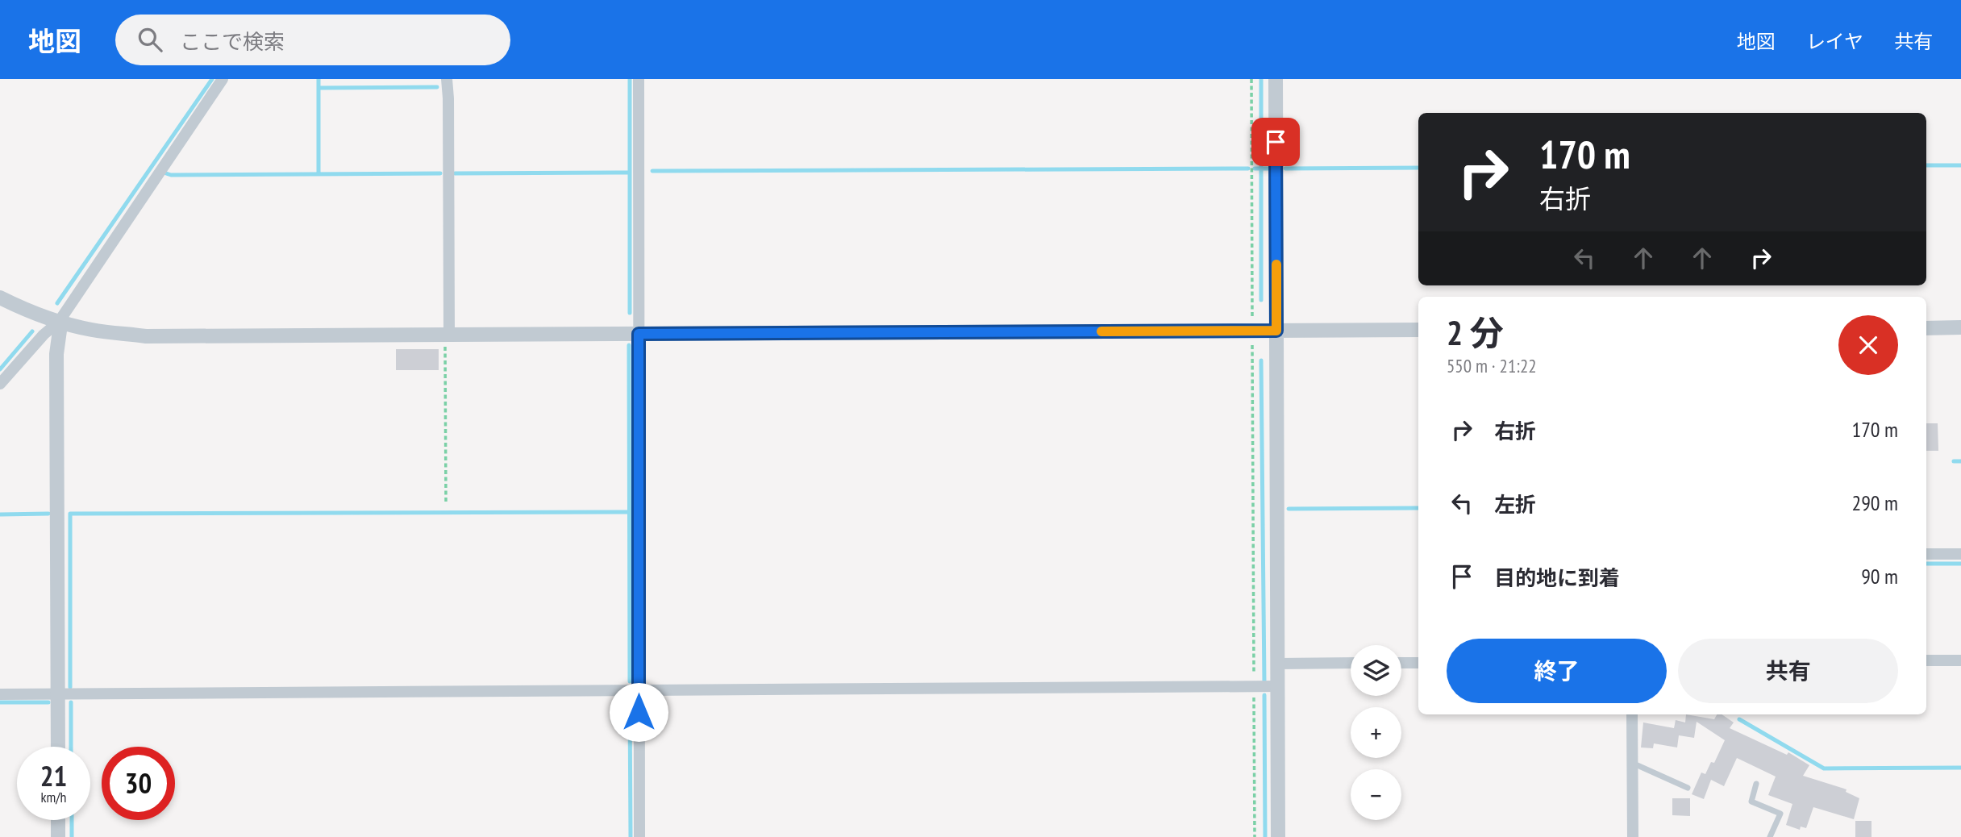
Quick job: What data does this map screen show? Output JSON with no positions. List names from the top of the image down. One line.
{"page":{"header":"地図","search":"ここで検索","nav":["地図","レイヤ","共有"],"turn":["170 m","右折"],"heading":["2 分","550 m · 21:22"],"list":[{"name":"右折","value":"170 m"},{"name":"左折","value":"290 m"},{"name":"目的地に到着","value":"90 m"}],"buttons":["終了","共有"],"map_buttons":["+","−"],"speed":"21 km/h","limit":"30"}}
